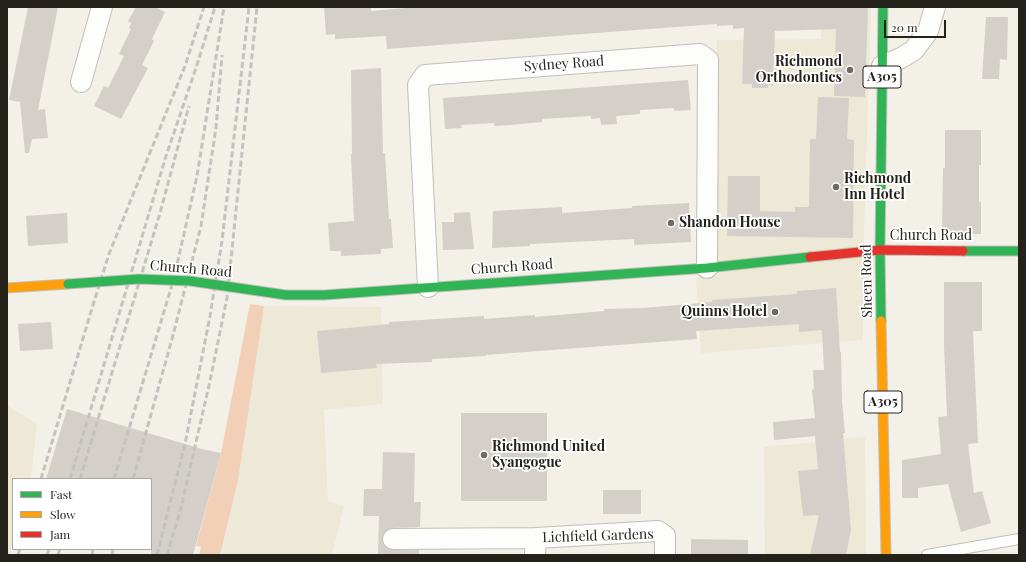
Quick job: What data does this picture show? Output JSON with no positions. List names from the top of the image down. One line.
{"streets":{"street":["Sydney Road","A305","Church Road","Sheen Road","Lichfield Gardens"]},"crossings":[["Sydney Road","Church Road"],["Church Road","Sheen Road"]],"places":["Richmond Orthodontics","Richmond Inn Hotel","Shandon House","Quinns Hotel","Richmond United Syangogue"],"legend":["Fast","Slow","Jam"],"scale_bar":"20 m"}
